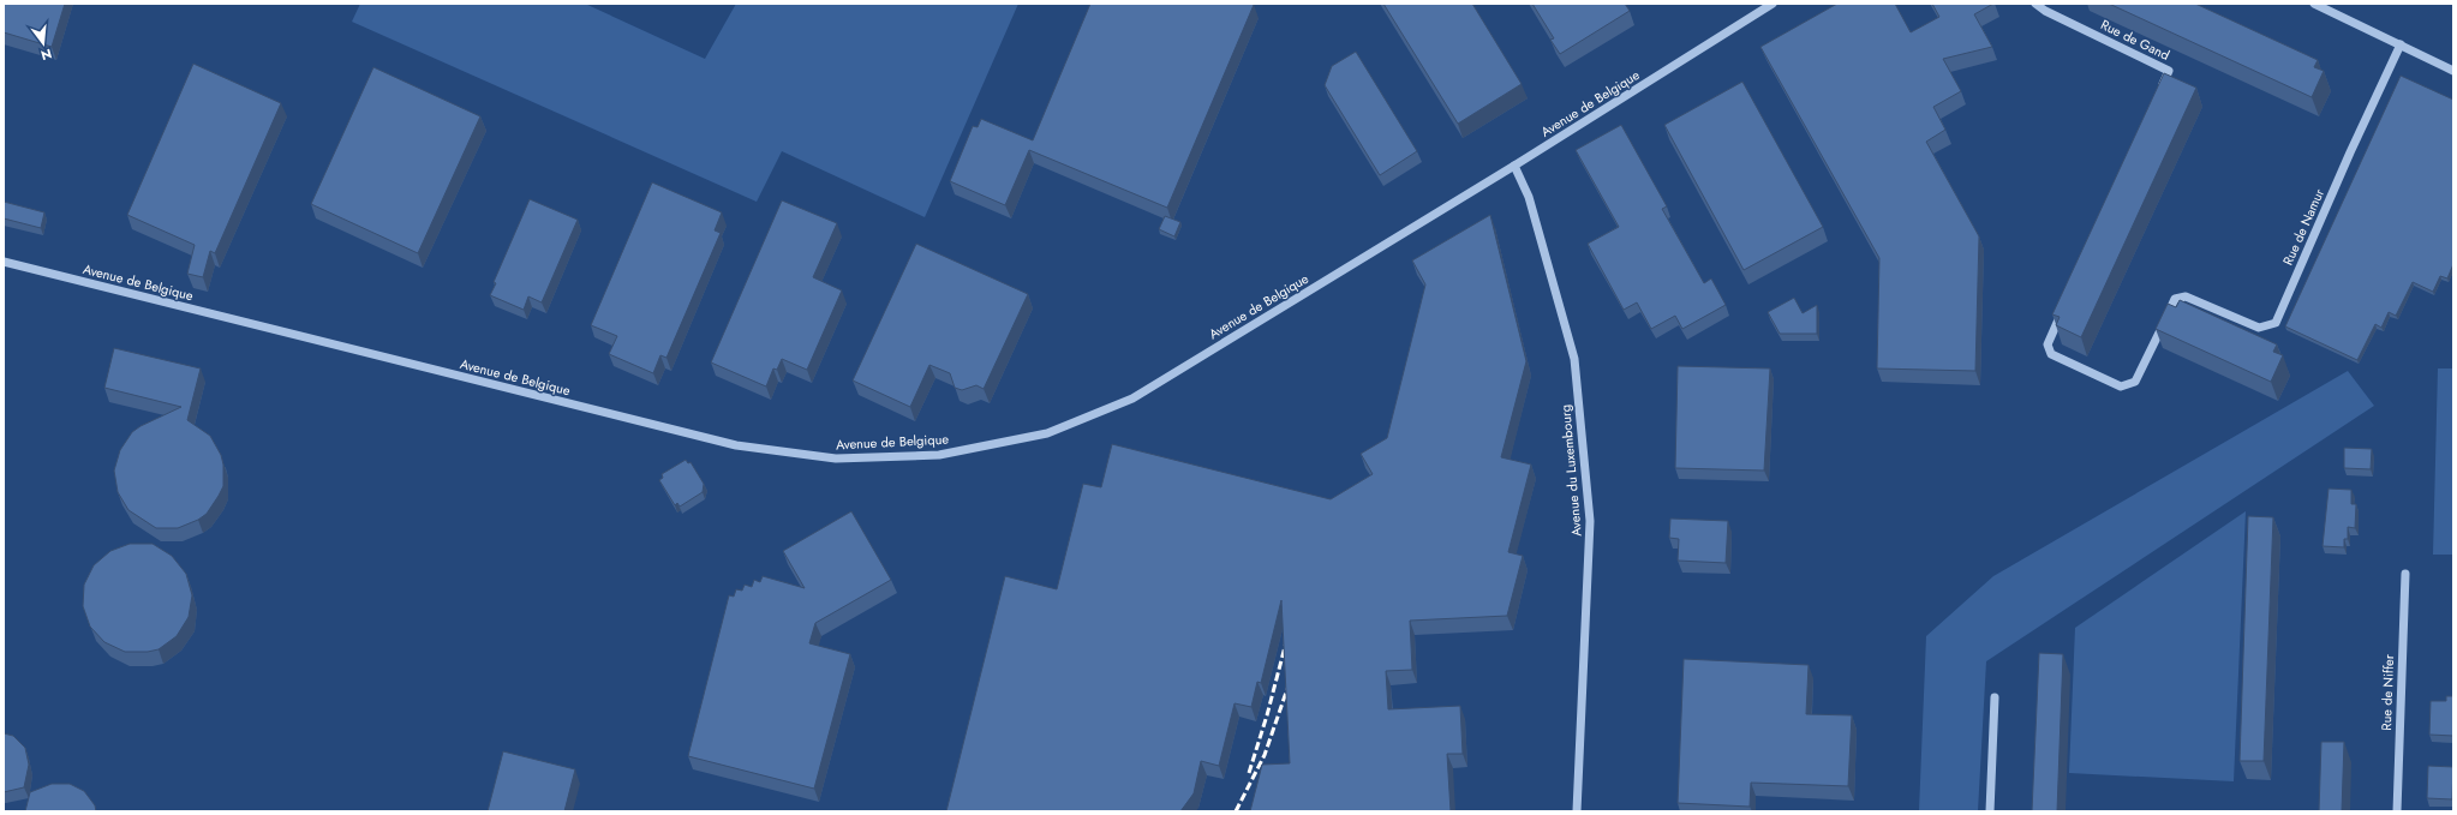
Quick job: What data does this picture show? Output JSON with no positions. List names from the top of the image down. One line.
{"streets":{"street":["Rue de Gand","Avenue de Belgique","Rue de Namur","Avenue du Luxembourg","Rue de Niffer"]},"crossings":[["Avenue de Belgique","Avenue du Luxembourg"]],"north":"bottom"}
